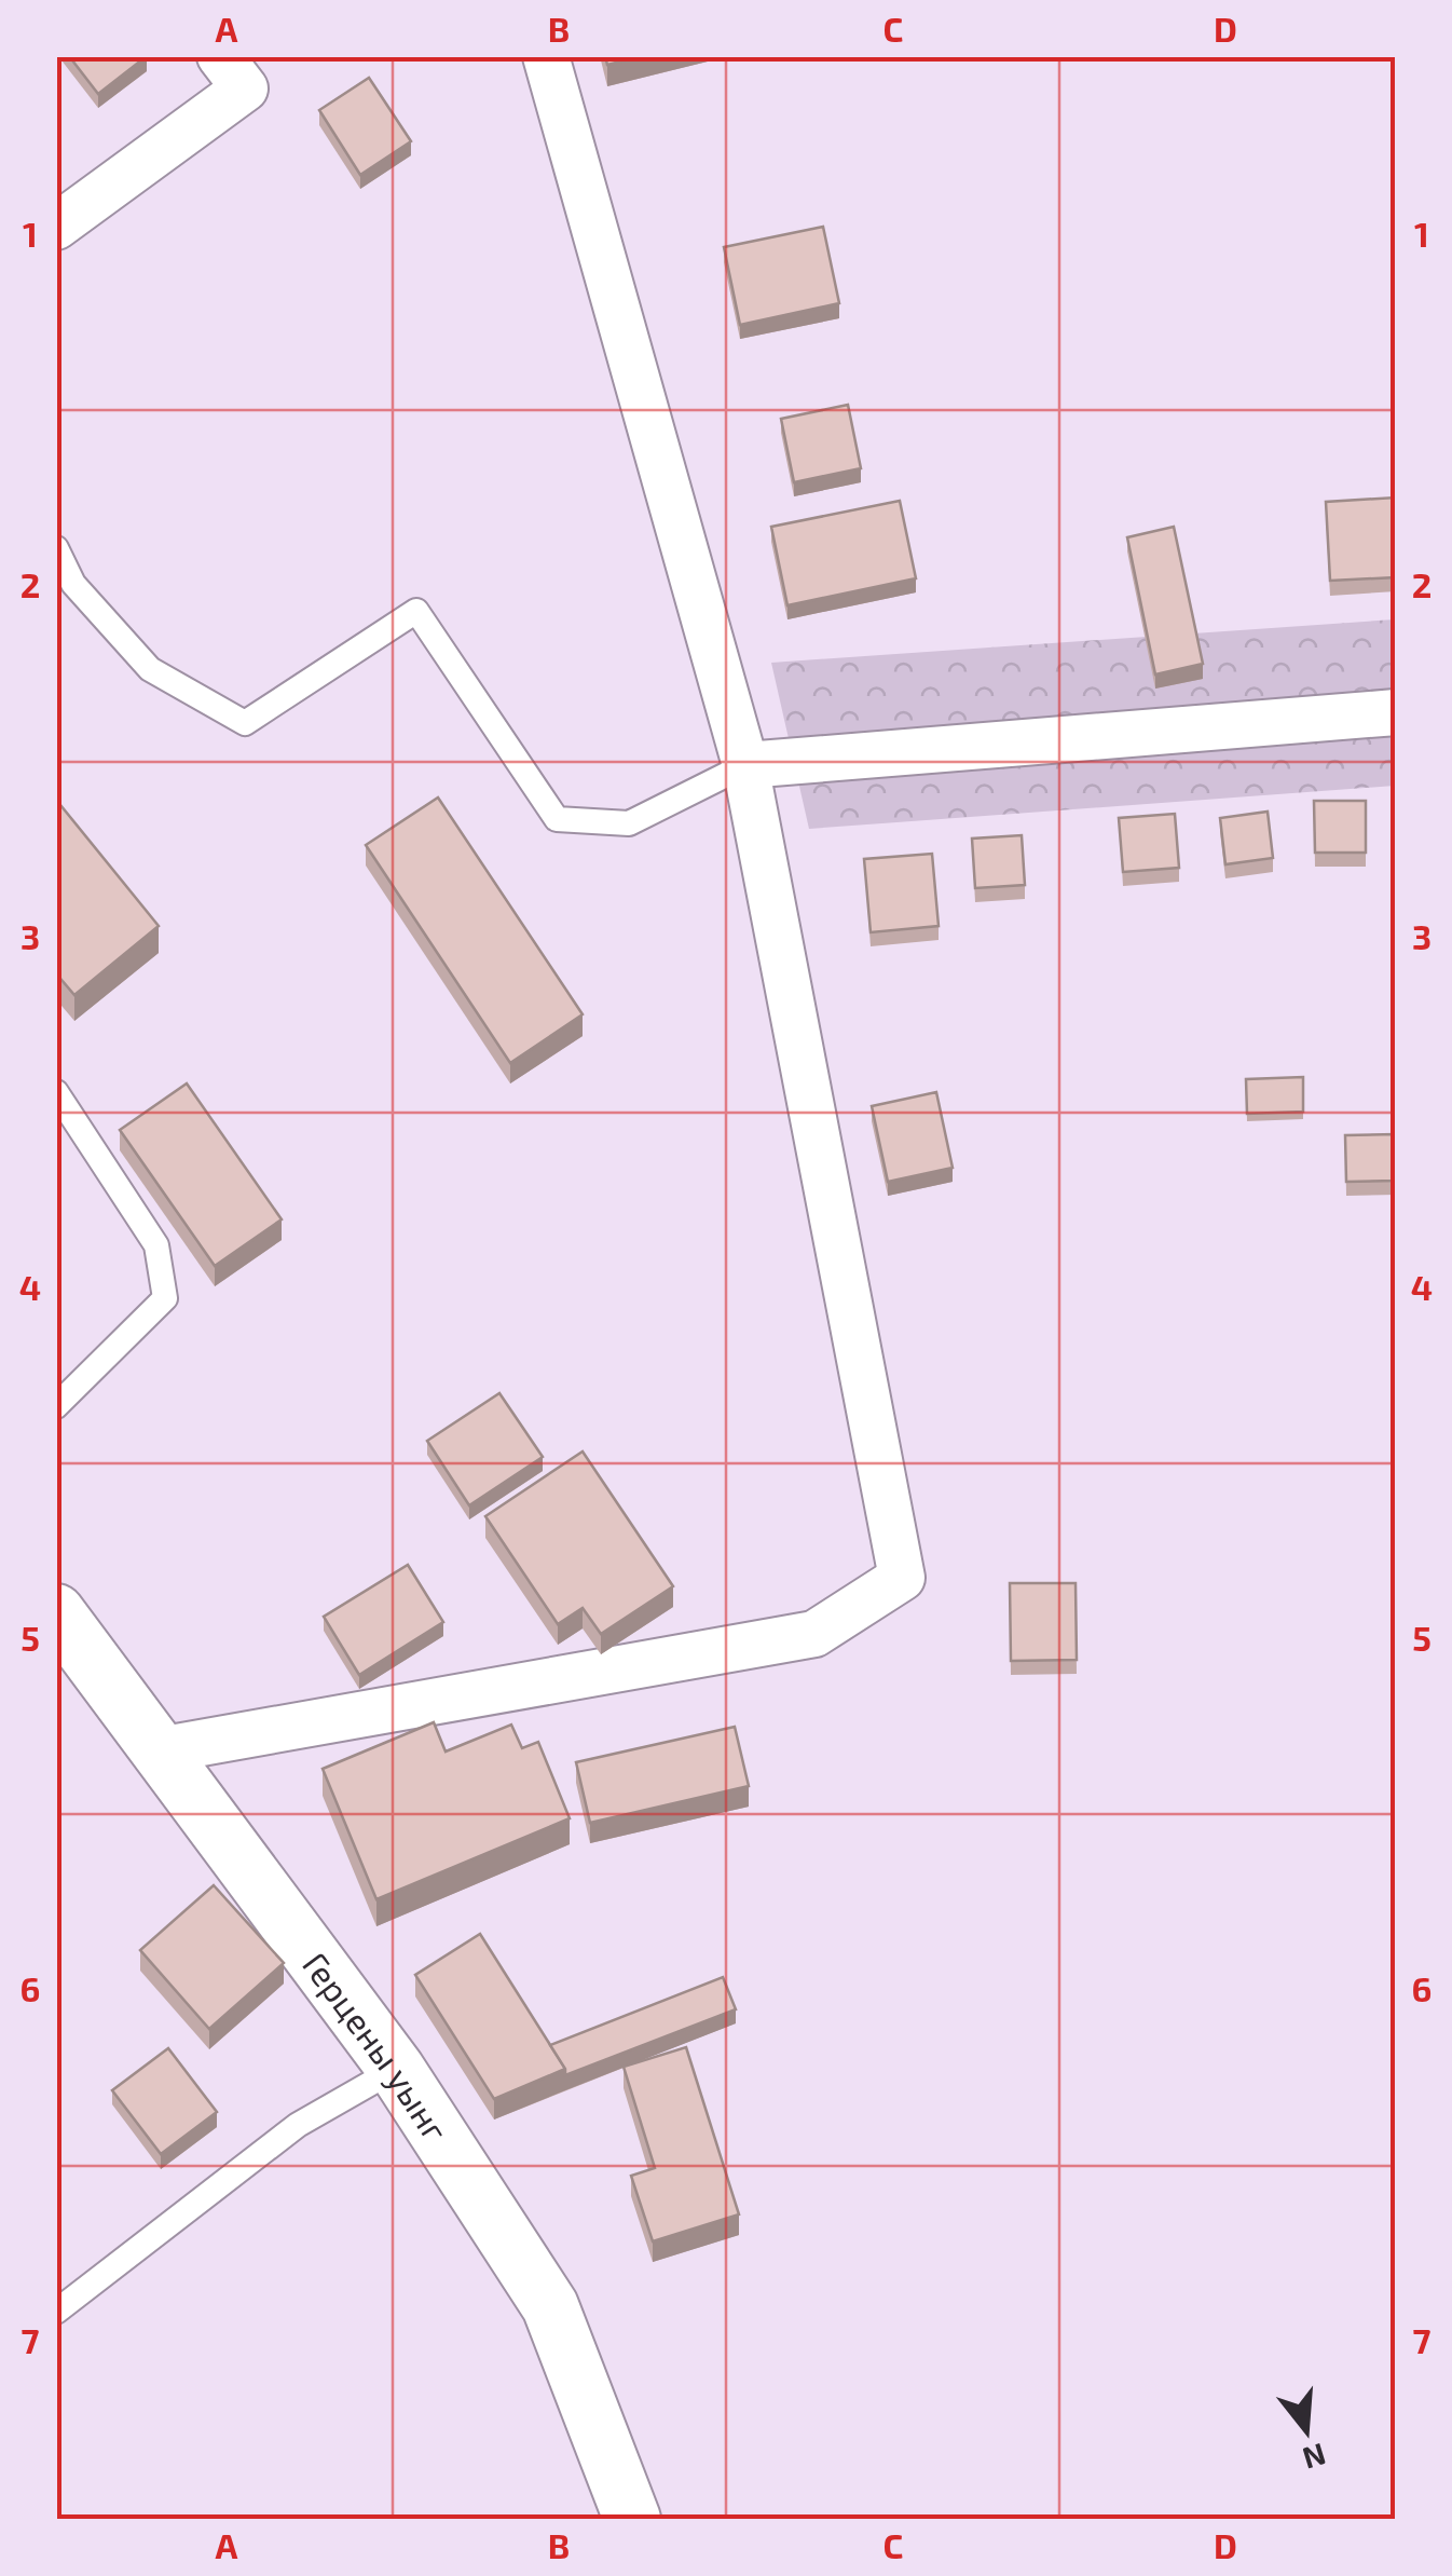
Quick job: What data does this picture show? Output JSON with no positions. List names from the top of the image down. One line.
{"streets":{"street":["Герцены уынг"]},"north":"bottom","grid":{"columns":["A","B","C","D"],"rows":["1","2","3","4","5","6","7"]}}
